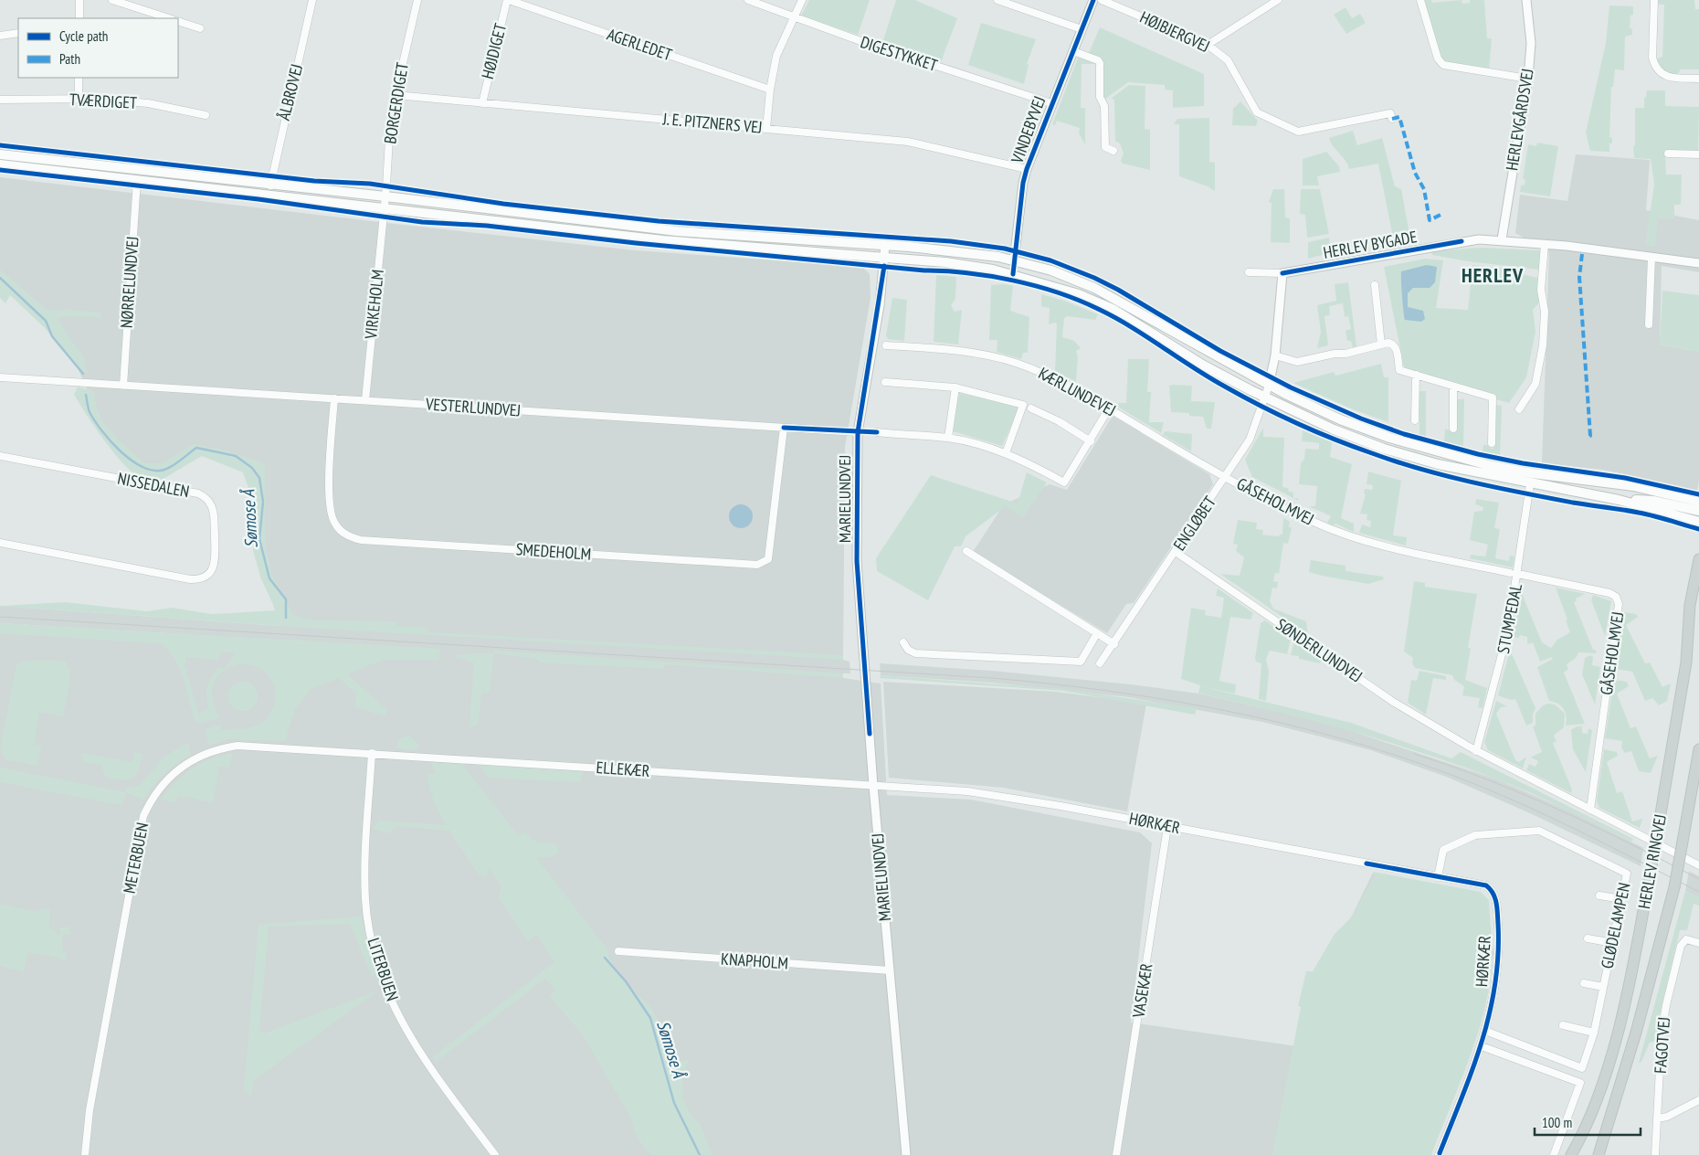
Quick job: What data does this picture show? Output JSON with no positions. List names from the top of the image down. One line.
{"streets":{"main road":["HERLEV RINGVEJ"],"street":["HØJBJERGVEJ","AGERLEDET","HØJDIGET","DIGESTYKKET","ÅLBROVEJ","TVÆRDIGET","BORGERDIGET","HERLEVGÅRDSVEJ","J. E. PITZNERS VEJ","VINDEBYVEJ","HERLEV BYGADE","NØRRELUNDVEJ","VIRKEHOLM","KÆRLUNDEVEJ","VESTERLUNDVEJ","NISSEDALEN","MARIELUNDVEJ","GÅSEHOLMVEJ","ENGLØBET","SMEDEHOLM","STUMPEDAL","SØNDERLUNDVEJ","ELLEKÆR","HØRKÆR","METERBUEN","GLØDELAMPEN","KNAPHOLM","LITERBUEN","VASEKÆR","FAGOTVEJ"]},"crossings":[["AGERLEDET","HØJDIGET"],["HØJDIGET","J. E. PITZNERS VEJ"],["DIGESTYKKET","VINDEBYVEJ"],["BORGERDIGET","J. E. PITZNERS VEJ"],["BORGERDIGET","VIRKEHOLM"],["HERLEVGÅRDSVEJ","HERLEV BYGADE"],["J. E. PITZNERS VEJ","VINDEBYVEJ"],["NØRRELUNDVEJ","VESTERLUNDVEJ"],["VIRKEHOLM","VESTERLUNDVEJ"],["KÆRLUNDEVEJ","GÅSEHOLMVEJ"],["KÆRLUNDEVEJ","ENGLØBET"],["VESTERLUNDVEJ","MARIELUNDVEJ"],["VESTERLUNDVEJ","SMEDEHOLM"],["MARIELUNDVEJ","ELLEKÆR"],["MARIELUNDVEJ","HØRKÆR"],["MARIELUNDVEJ","KNAPHOLM"],["GÅSEHOLMVEJ","ENGLØBET"],["GÅSEHOLMVEJ","STUMPEDAL"],["GÅSEHOLMVEJ","SØNDERLUNDVEJ"],["ENGLØBET","SØNDERLUNDVEJ"],["STUMPEDAL","SØNDERLUNDVEJ"],["ELLEKÆR","HØRKÆR"],["ELLEKÆR","METERBUEN"],["ELLEKÆR","LITERBUEN"],["HØRKÆR","GLØDELAMPEN"],["HØRKÆR","VASEKÆR"],["METERBUEN","LITERBUEN"]],"districts":["HERLEV"],"water":["Sømose Å"],"legend":["Cycle path","Path"],"scale_bar":"100 m"}
